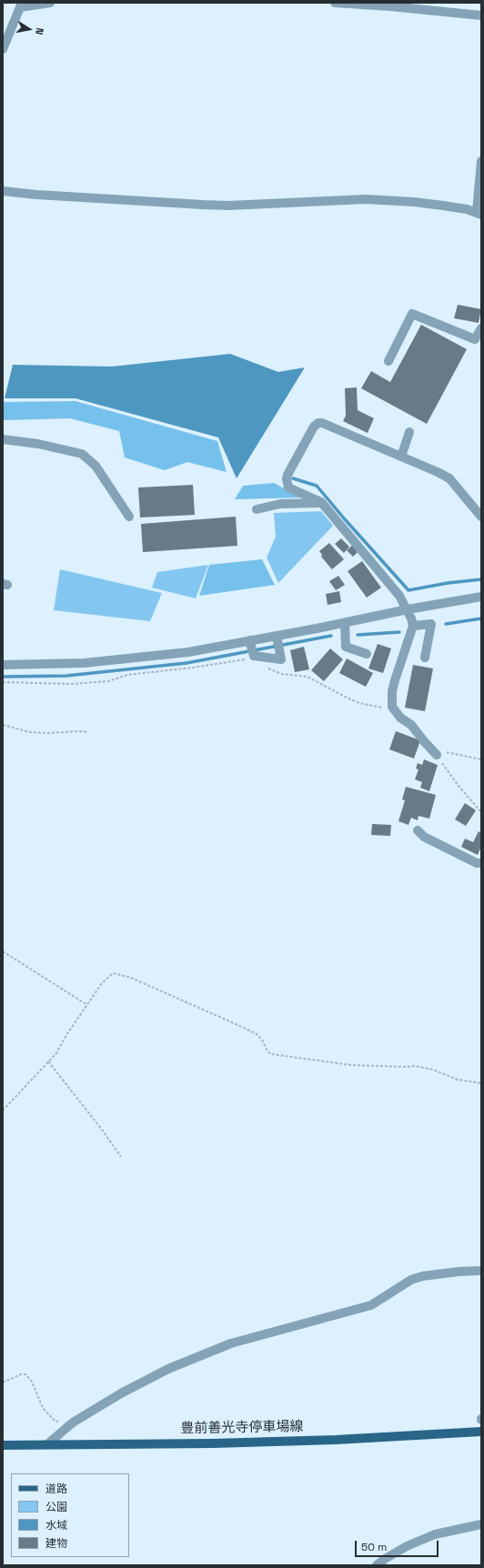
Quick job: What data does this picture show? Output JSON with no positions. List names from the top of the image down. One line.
{"streets":{"main road":["豊前善光寺停車場線"]},"legend":["道路","公園","水域","建物"],"scale_bar":"50 m","north":"right"}
